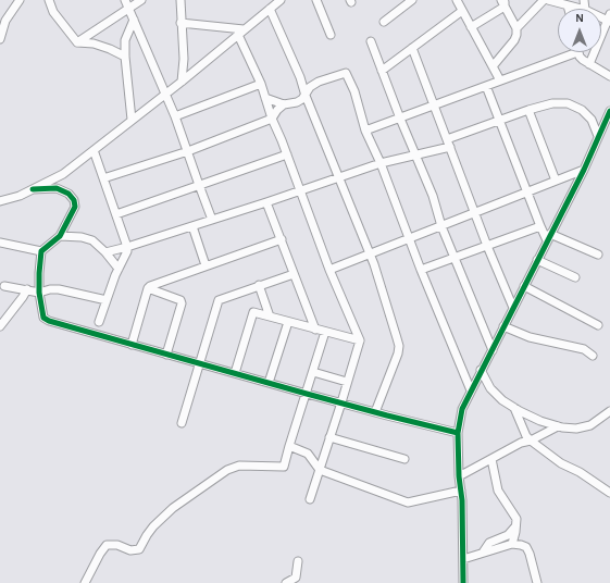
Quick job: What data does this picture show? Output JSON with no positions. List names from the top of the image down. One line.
{"north":"top"}
